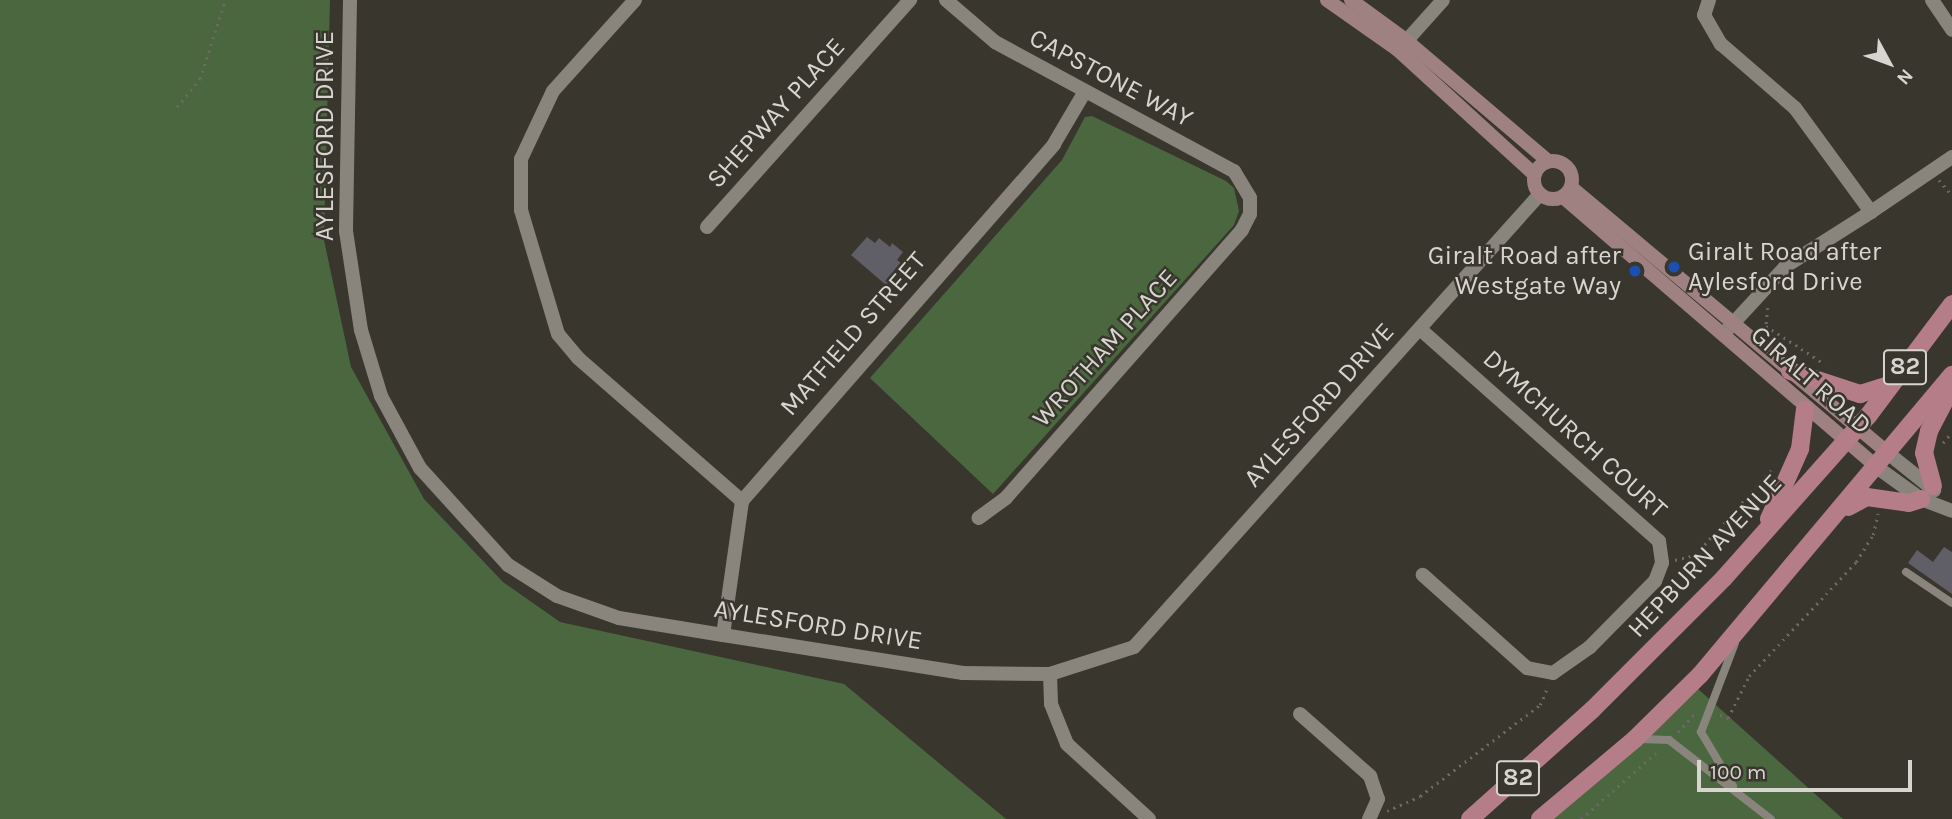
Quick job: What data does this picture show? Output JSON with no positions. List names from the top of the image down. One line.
{"streets":{"main road":["82","HEPBURN AVENUE"],"street":["CAPSTONE WAY","SHEPWAY PLACE","AYLESFORD DRIVE","MATFIELD STREET","WROTHAM PLACE","GIRALT ROAD","DYMCHURCH COURT"]},"crossings":[["CAPSTONE WAY","MATFIELD STREET"],["CAPSTONE WAY","WROTHAM PLACE"],["AYLESFORD DRIVE","GIRALT ROAD"],["AYLESFORD DRIVE","DYMCHURCH COURT"],["82","GIRALT ROAD"],["GIRALT ROAD","HEPBURN AVENUE"]],"places":["Giralt Road after Aylesford Drive","Giralt Road after Westgate Way"],"scale_bar":"100 m","north":"bottom right"}
